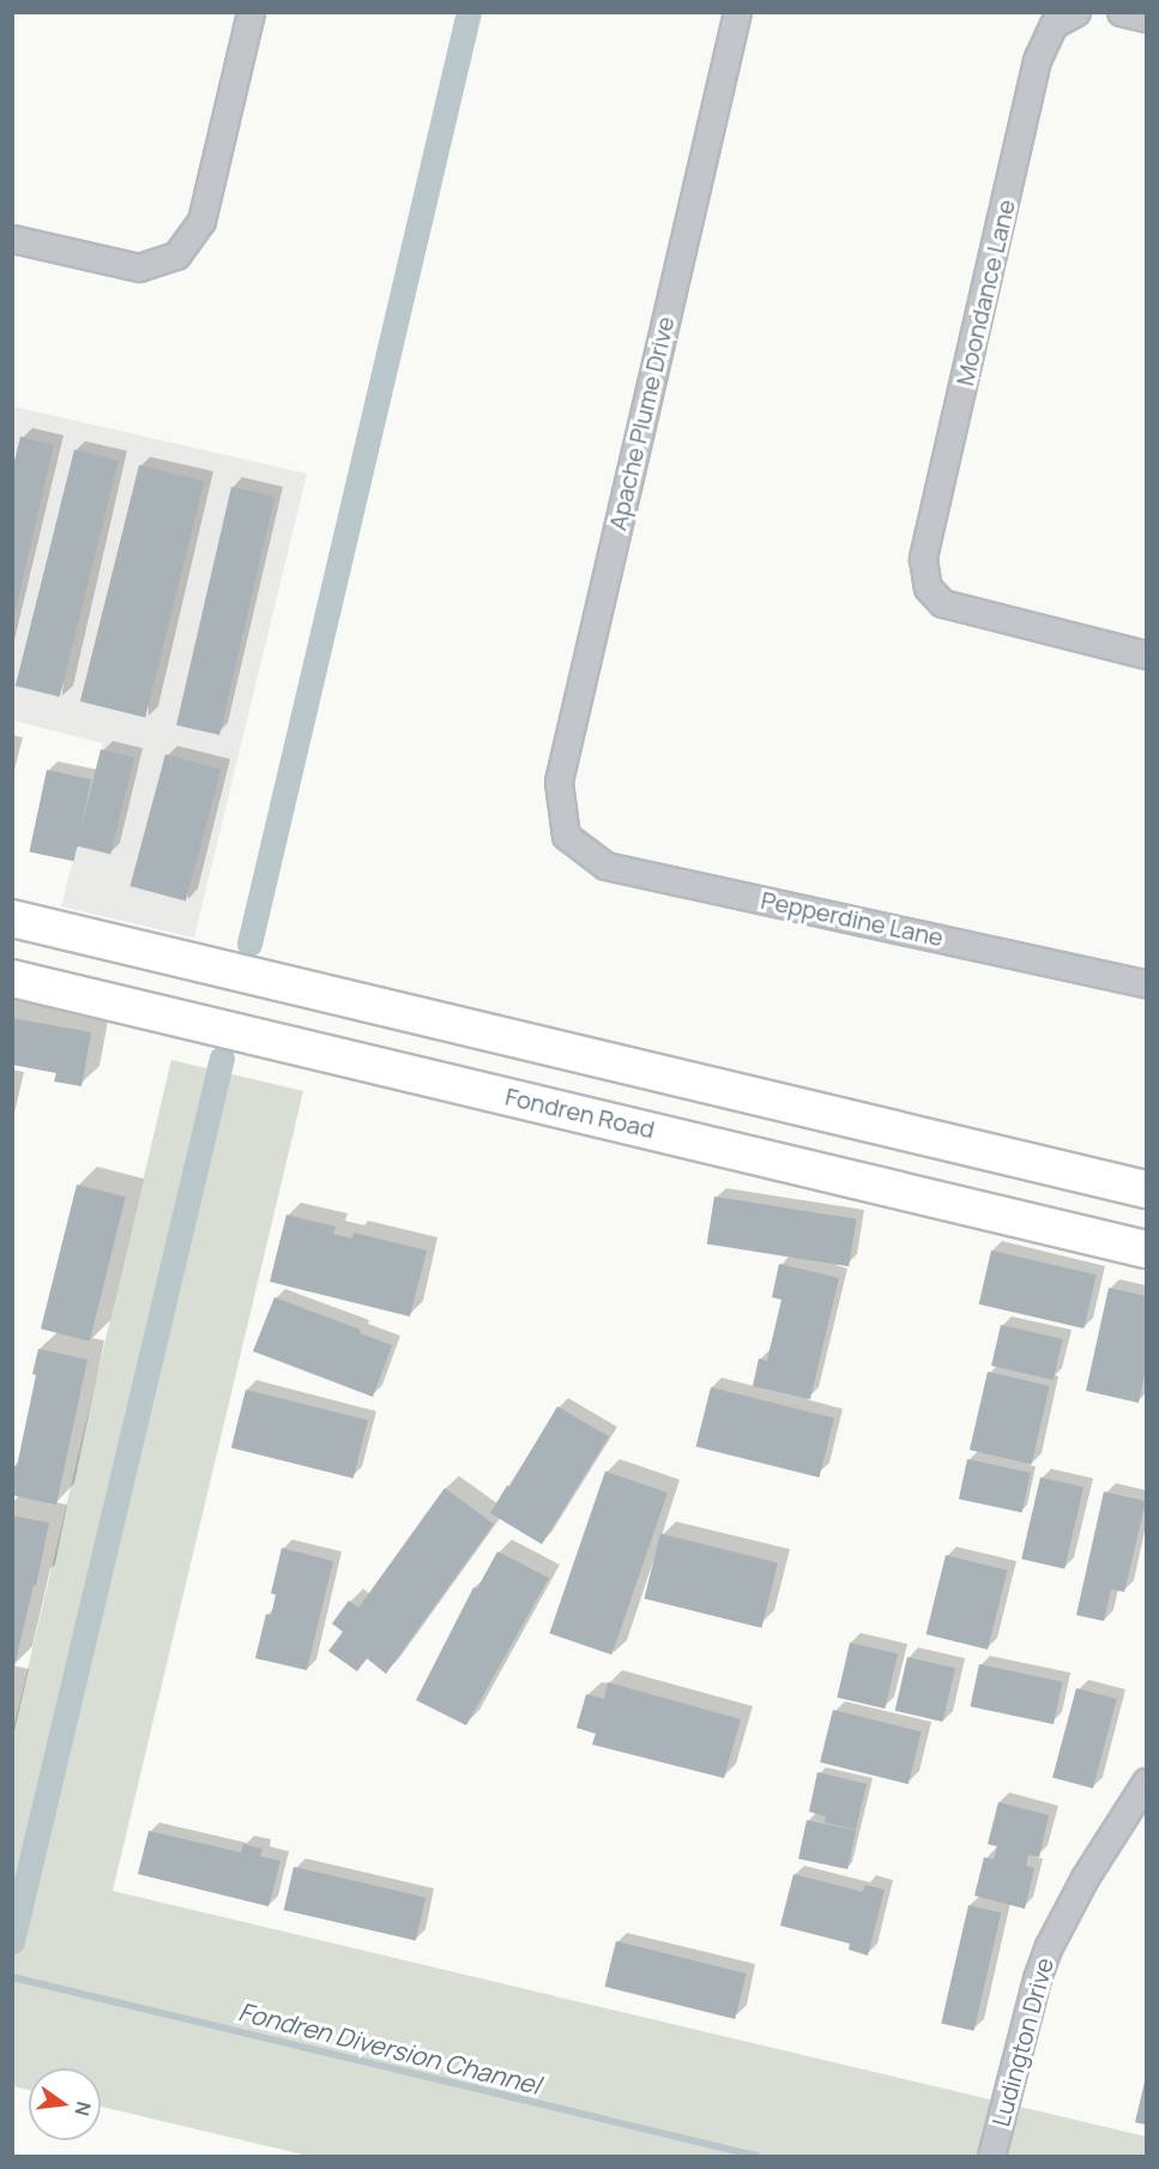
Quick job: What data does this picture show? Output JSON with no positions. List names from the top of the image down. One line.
{"streets":{"main road":["Fondren Road"],"street":["Moondance Lane","Apache Plume Drive","Pepperdine Lane","Ludington Drive"]},"crossings":[["Apache Plume Drive","Pepperdine Lane"]],"water":["Fondren Diversion Channel"],"north":"right"}
